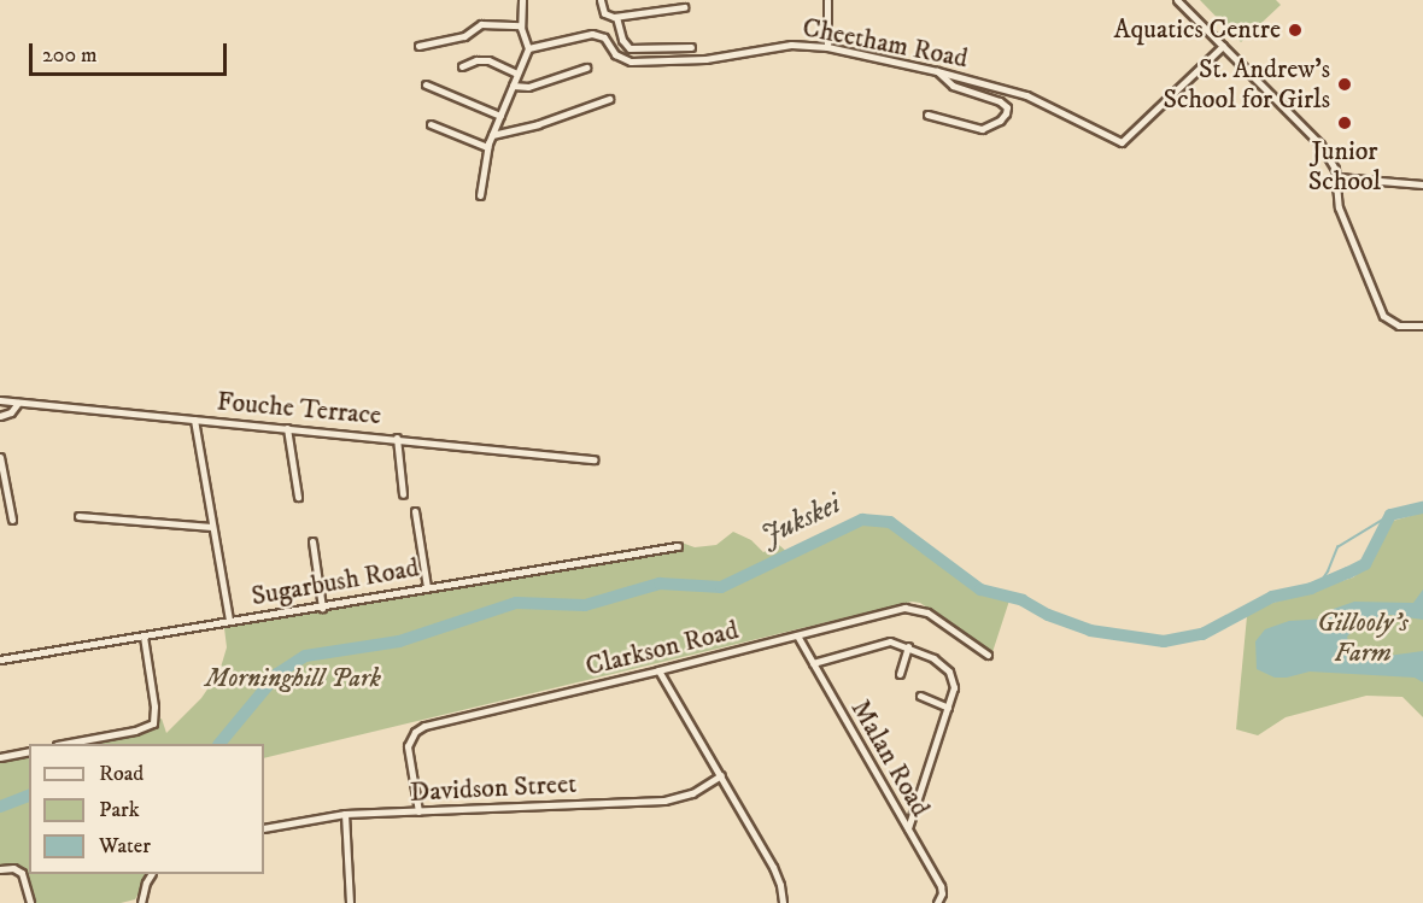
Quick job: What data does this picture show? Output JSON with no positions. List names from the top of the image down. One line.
{"streets":{"street":["Cheetham Road","Fouche Terrace","Sugarbush Road","Clarkson Road","Malan Road","Davidson Street"]},"crossings":[["Clarkson Road","Malan Road"],["Clarkson Road","Davidson Street"]],"water":["Jukskei"],"parks":["Gillooly's Farm","Morninghill Park"],"places":["Aquatics Centre","St. Andrew's School for Girls","Junior School"],"legend":["Road","Park","Water"],"scale_bar":"200 m"}
